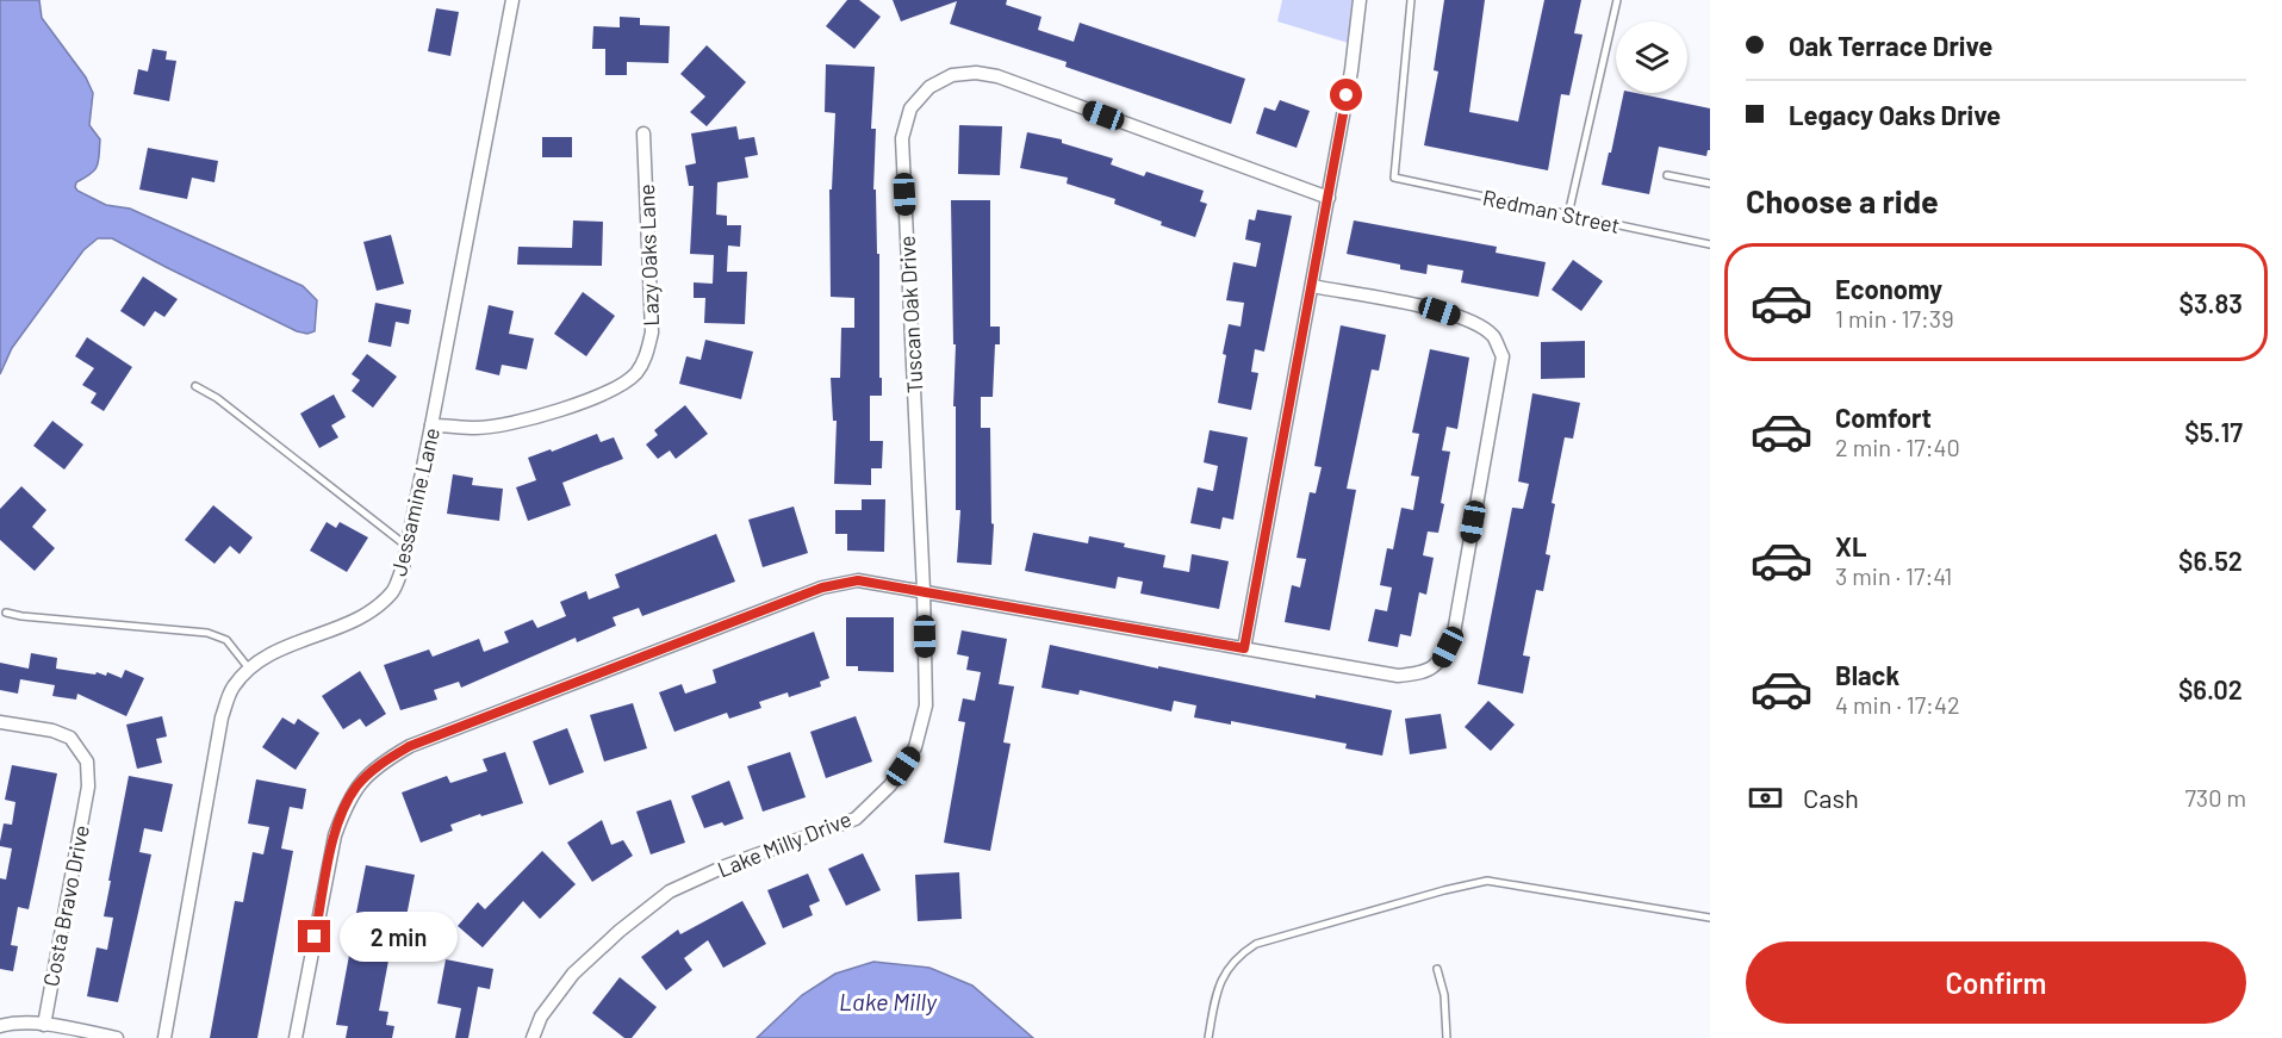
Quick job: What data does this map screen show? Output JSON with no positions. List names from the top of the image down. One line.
{"streets":{"street":["Lazy Oaks Lane","Tuscan Oak Drive","Jessamine Lane","Lake Milly Drive","Costa Bravo Drive"],"lane":["Redman Street"]},"crossings":[["Lazy Oaks Lane","Jessamine Lane"],["Tuscan Oak Drive","Lake Milly Drive"]],"water":["Lake Milly"],"page":{"banner":["Oak Terrace Drive","Legacy Oaks Drive"],"heading":"Choose a ride","list":[{"name":"Economy","note":"1 min · 17:39","value":"$3.83"},{"name":"Comfort","note":"2 min · 17:40","value":"$5.17"},{"name":"XL","note":"3 min · 17:41","value":"$6.52"},{"name":"Black","note":"4 min · 17:42","value":"$6.02"}],"pay":["Cash","730 m"],"bubble":"2 min","buttons":"Confirm"}}
